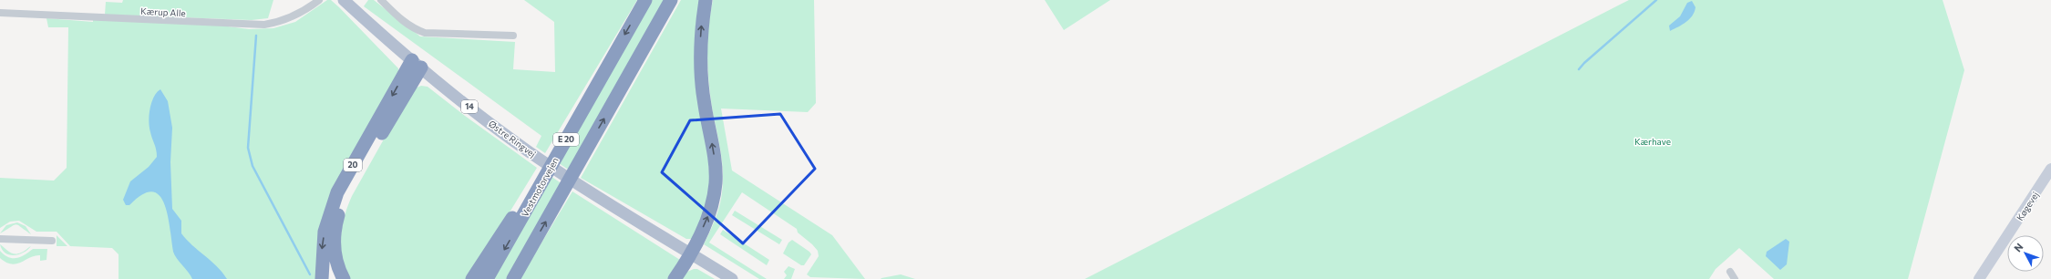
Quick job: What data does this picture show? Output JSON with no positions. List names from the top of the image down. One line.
{"streets":{"highway":["E 20","20","Vestmotorvejen"],"main road":["14","Østre Ringvej","Køgevej"],"street":["Kærup Alle"]},"crossings":[["Østre Ringvej","20"]],"parks":["Kærhave"],"north":"top left"}
